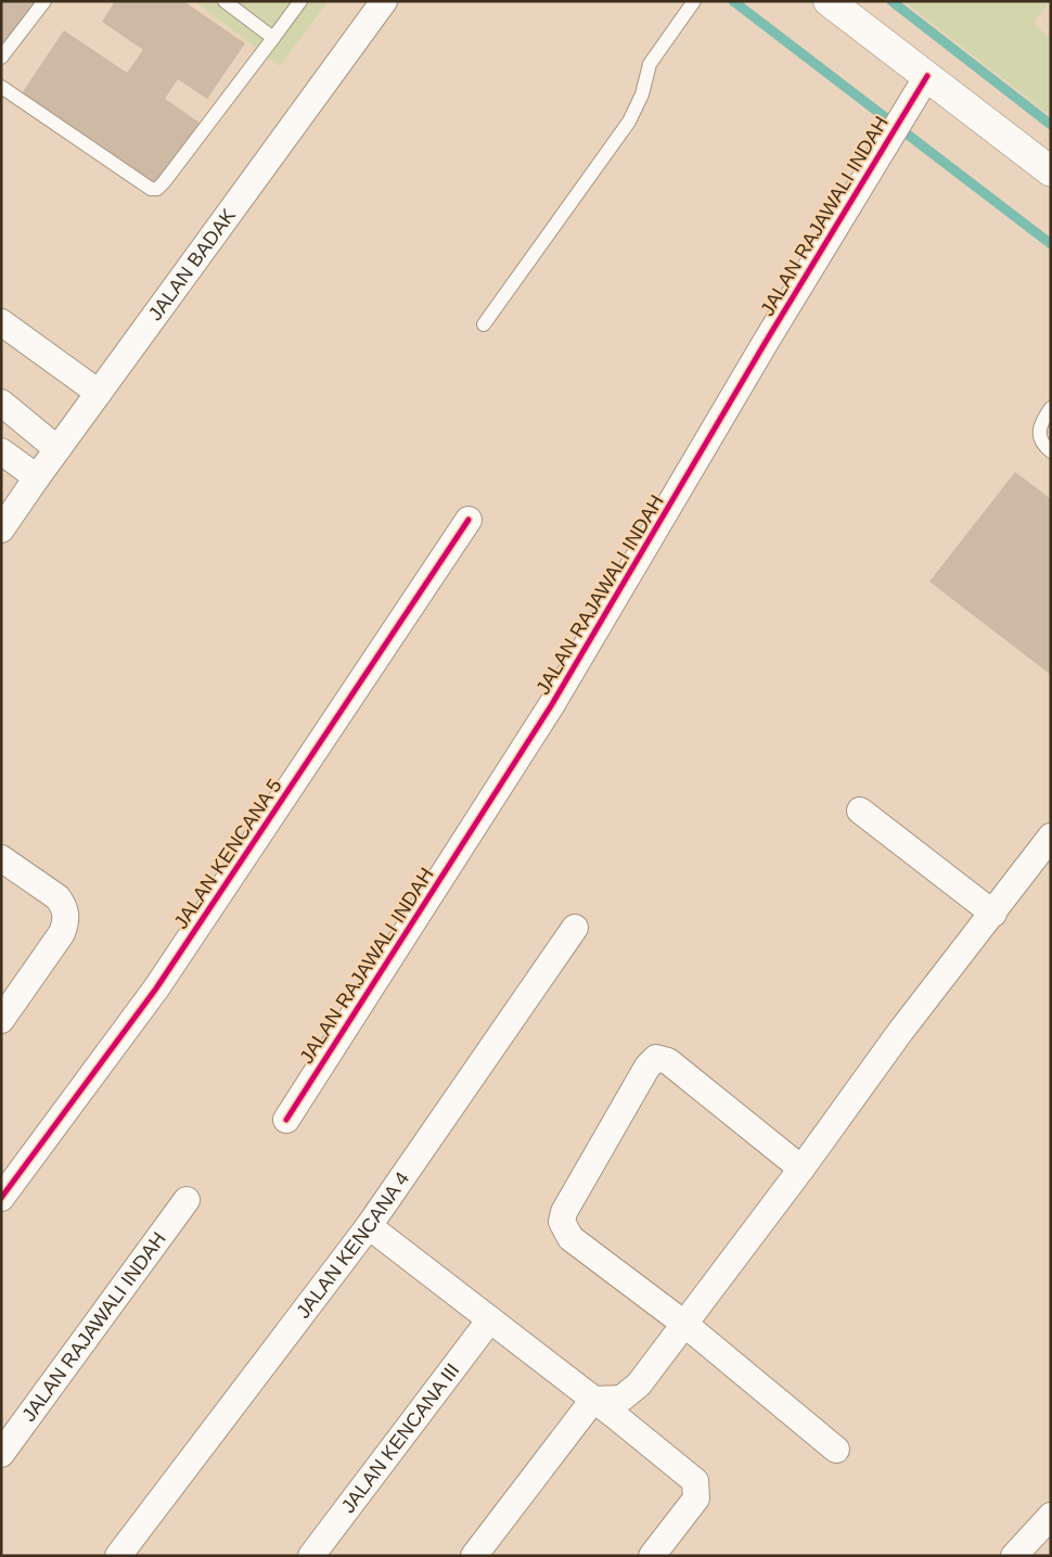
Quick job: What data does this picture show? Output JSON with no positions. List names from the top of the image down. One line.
{"streets":{"street":["JALAN RAJAWALI INDAH","JALAN BADAK","JALAN KENCANA 5","JALAN KENCANA 4","JALAN KENCANA III"]}}
